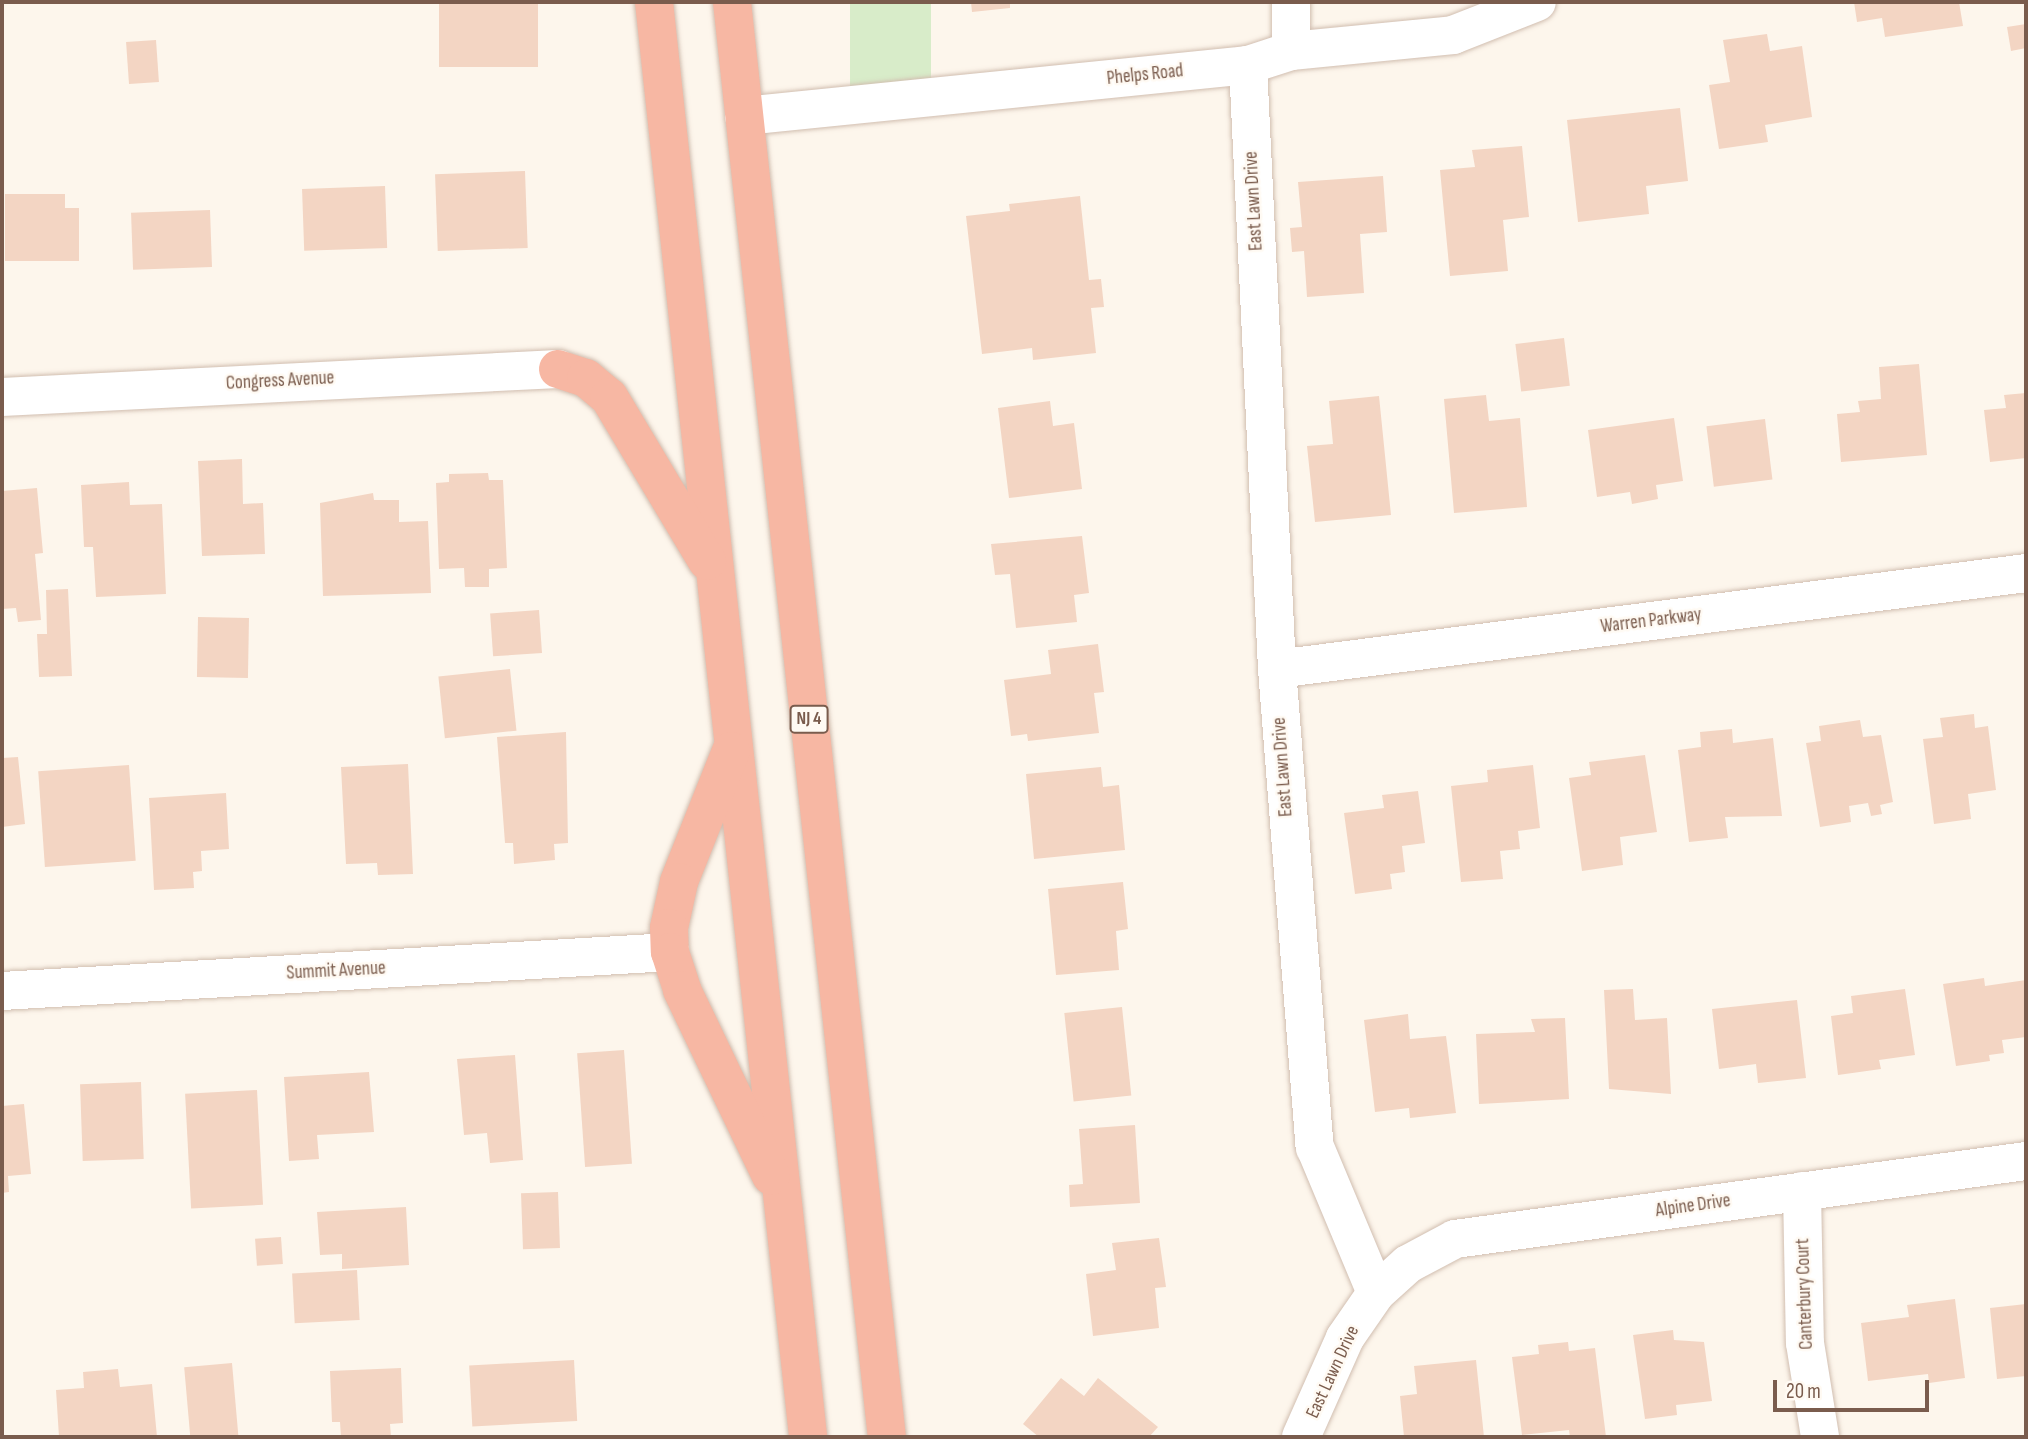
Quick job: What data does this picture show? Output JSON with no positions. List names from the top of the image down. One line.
{"streets":{"highway":["NJ 4"],"street":["Phelps Road","East Lawn Drive","Congress Avenue","Warren Parkway","Summit Avenue","Alpine Drive","Canterbury Court"]},"crossings":[["Phelps Road","East Lawn Drive"],["Phelps Road","NJ 4"],["East Lawn Drive","Warren Parkway"],["East Lawn Drive","Alpine Drive"],["Alpine Drive","Canterbury Court"]],"scale_bar":"20 m"}
